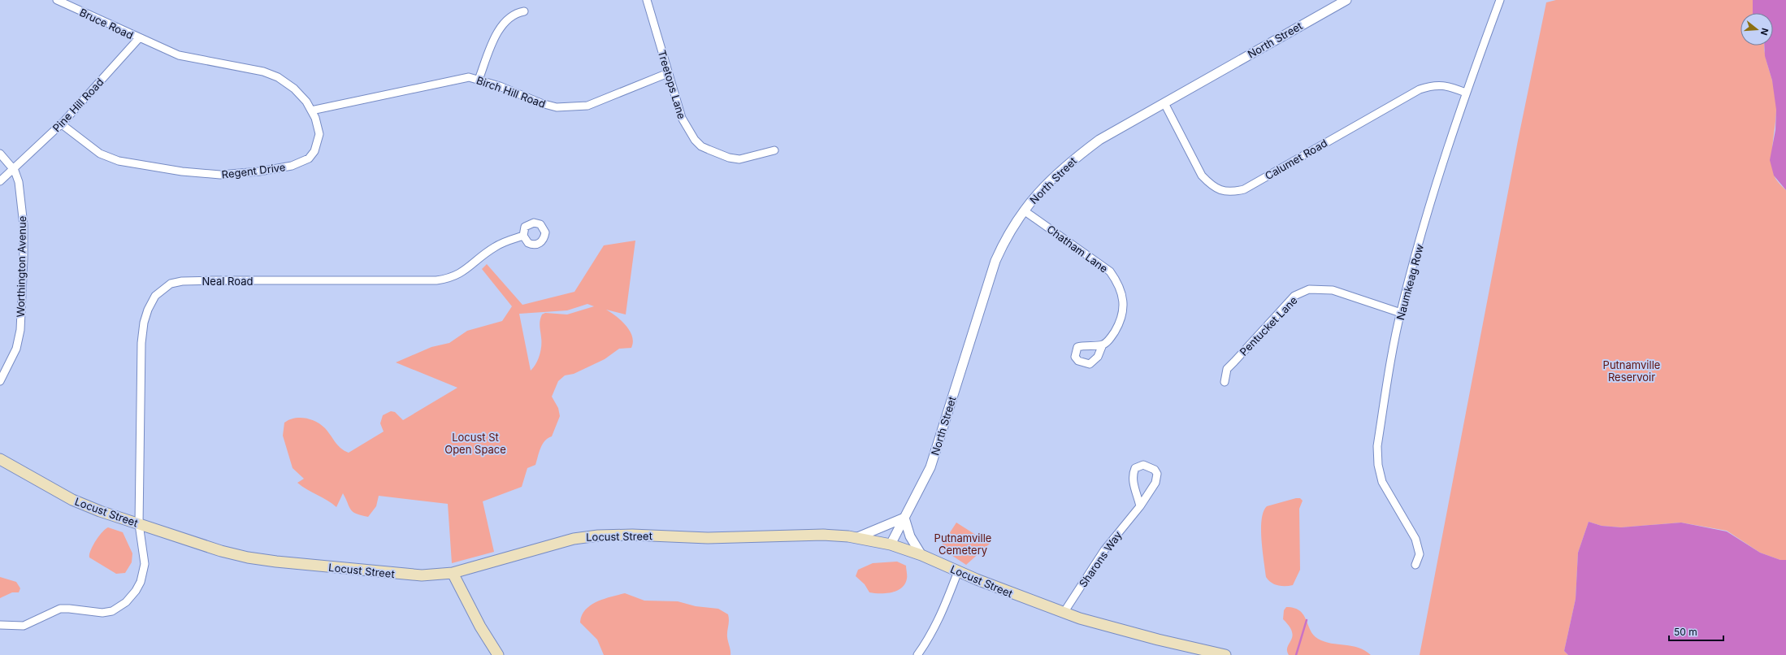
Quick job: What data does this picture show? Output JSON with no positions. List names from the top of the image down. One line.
{"streets":{"main road":["Locust Street"],"street":["Bruce Road","North Street","Treetops Lane","Birch Hill Road","Pine Hill Road","Calumet Road","Regent Drive","Chatham Lane","Worthington Avenue","Neal Road","Naumkeag Row","Pentucket Lane","Sharons Way"]},"crossings":[["Bruce Road","Pine Hill Road"],["Bruce Road","Regent Drive"],["North Street","Calumet Road"],["North Street","Chatham Lane"],["North Street","Locust Street"],["Treetops Lane","Birch Hill Road"],["Birch Hill Road","Regent Drive"],["Pine Hill Road","Regent Drive"],["Pine Hill Road","Worthington Avenue"],["Calumet Road","Naumkeag Row"],["Neal Road","Locust Street"],["Naumkeag Row","Pentucket Lane"],["Locust Street","Sharons Way"]],"parks":["Putnamville Reservoir","Locust St Open Space","Putnamville Cemetery"],"scale_bar":"50 m","north":"right"}
